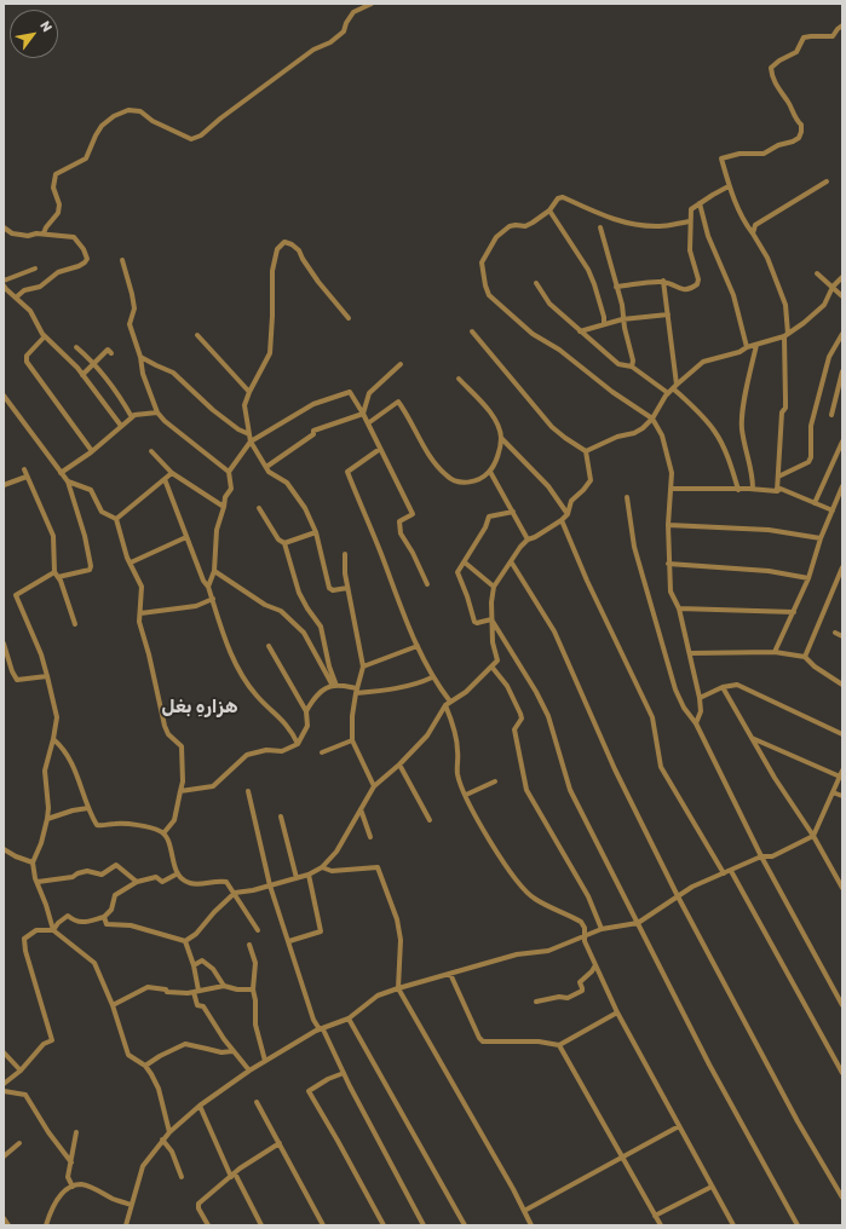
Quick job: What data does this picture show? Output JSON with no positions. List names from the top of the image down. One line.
{"districts":["هزارهِ بغل"],"north":"top right"}
